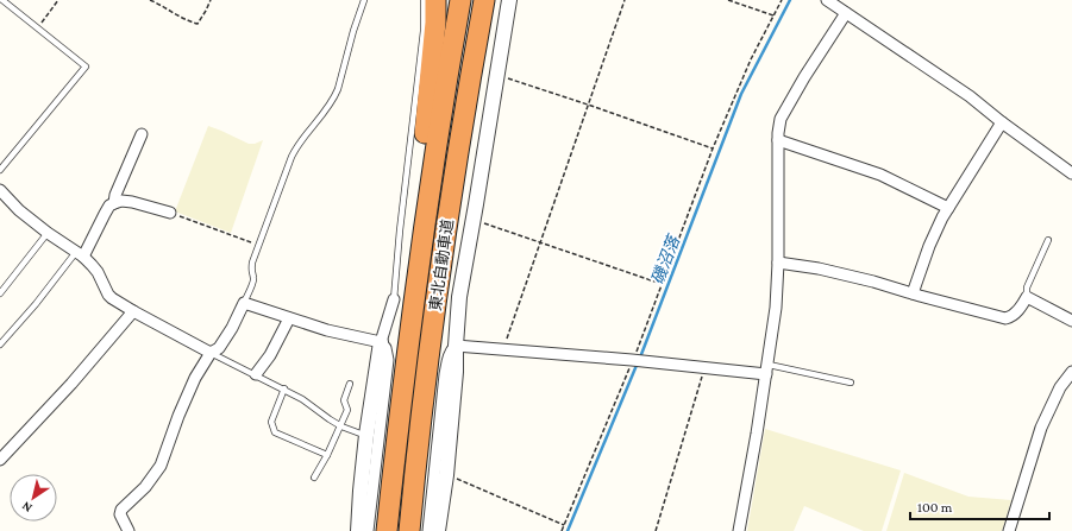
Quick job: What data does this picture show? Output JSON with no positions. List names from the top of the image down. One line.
{"streets":{"highway":["東北自動車道"]},"water":["磯沼落"],"scale_bar":"100 m","north":"bottom left"}
